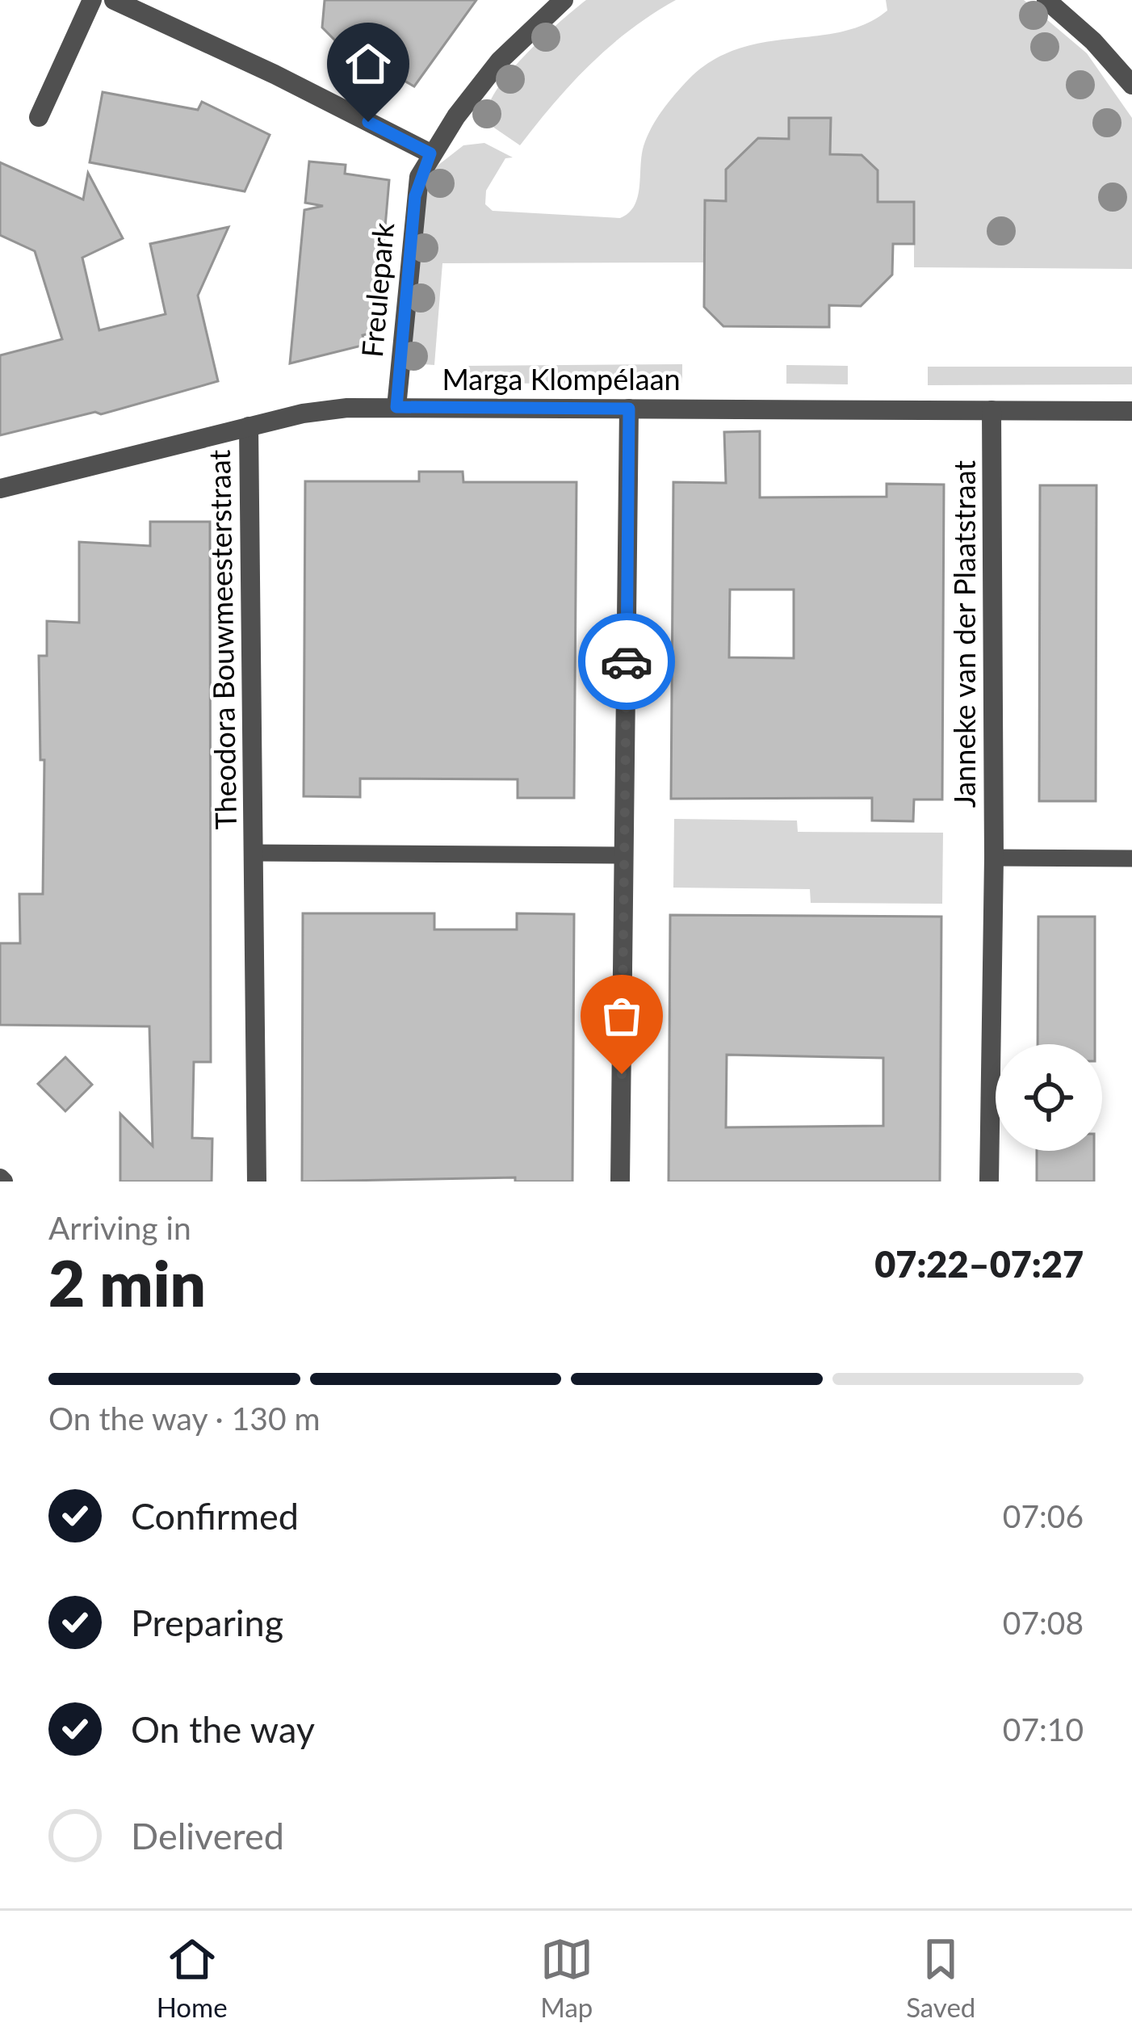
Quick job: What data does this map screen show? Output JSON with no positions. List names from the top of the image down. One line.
{"streets":{"street":["Freulepark","Marga Klompélaan","Janneke van der Plaatstraat","Theodora Bouwmeesterstraat"]},"crossings":[["Freulepark","Marga Klompélaan"],["Marga Klompélaan","Janneke van der Plaatstraat"],["Marga Klompélaan","Theodora Bouwmeesterstraat"]],"page":{"heading":["2 min","Arriving in","07:22–07:27"],"bar":"On the way · 130 m","list":[["Confirmed","07:06"],["Preparing","07:08"],["On the way","07:10"],"Delivered"],"tabs":["Home","Map","Saved"]}}
